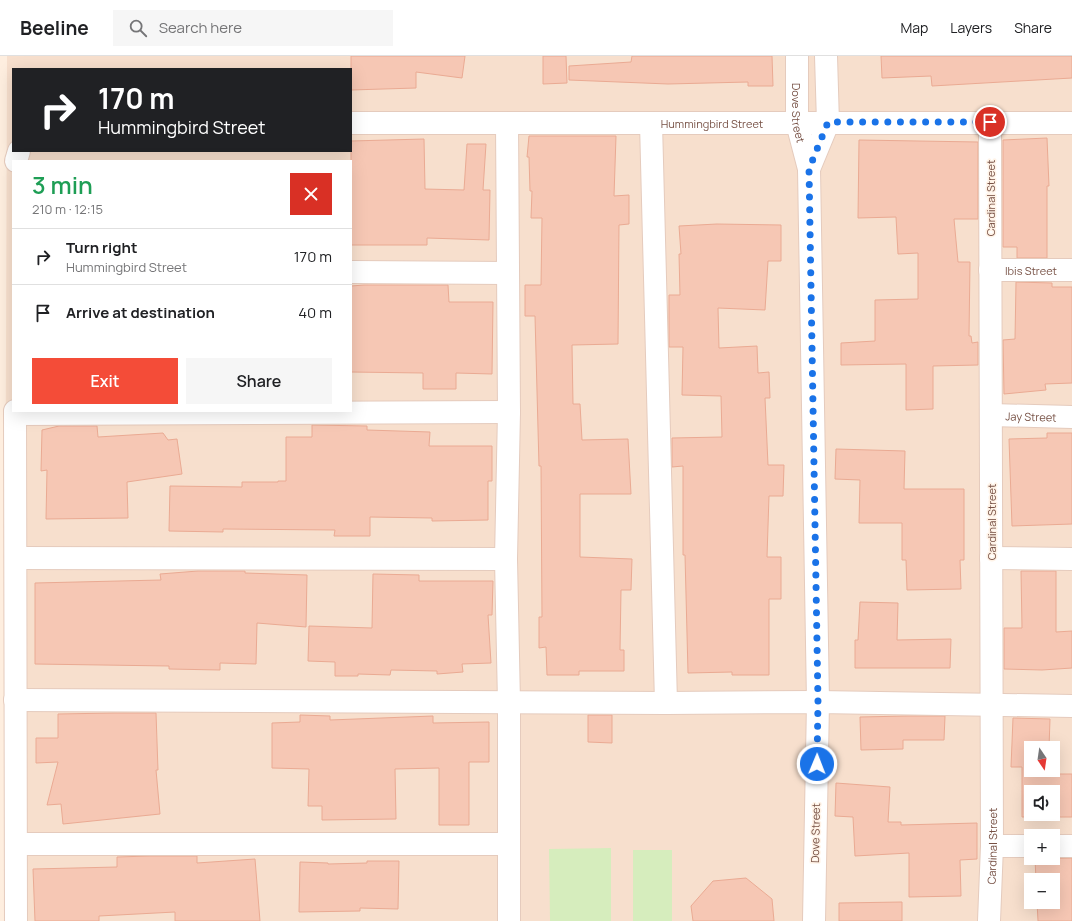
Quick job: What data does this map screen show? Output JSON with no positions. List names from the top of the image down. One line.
{"streets":{"street":["Dove Street","Hummingbird Street","Cardinal Street","Ibis Street","Jay Street"]},"crossings":[["Dove Street","Hummingbird Street"],["Hummingbird Street","Cardinal Street"],["Cardinal Street","Ibis Street"],["Cardinal Street","Jay Street"]],"north":"bottom","page":{"header":"Beeline","search":"Search here","nav":["Map","Layers","Share"],"turn":["170 m","Hummingbird Street"],"heading":["3 min","210 m · 12:15"],"list":[{"name":"Turn right","note":"Hummingbird Street","value":"170 m"},{"name":"Arrive at destination","value":"40 m"}],"buttons":["Exit","Share"],"map_buttons":["+","−"]}}
